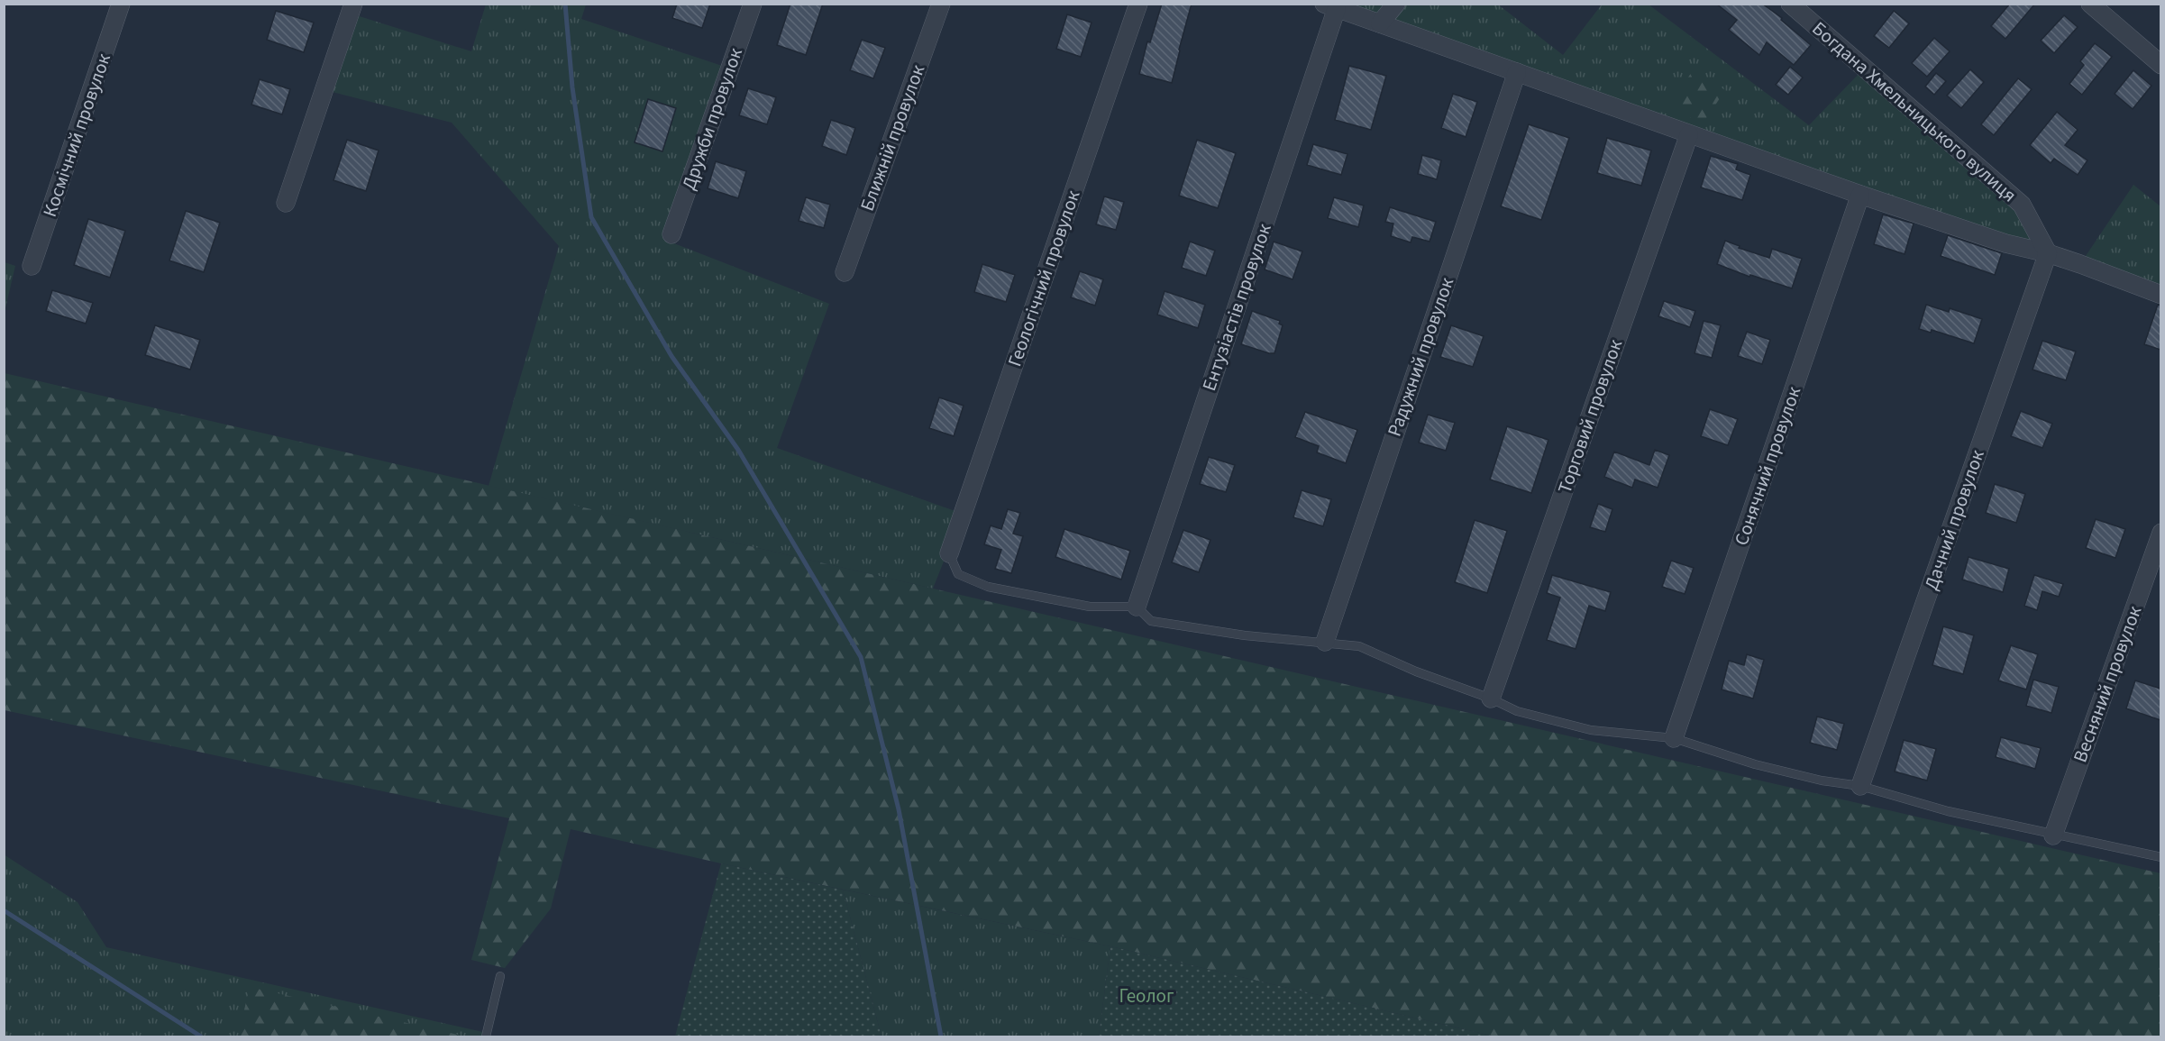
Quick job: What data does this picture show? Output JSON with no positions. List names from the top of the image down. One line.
{"streets":{"street":["Богдана Хмельницького вулиця","Дружби провулок","Космічний провулок","Ближній провулок","Геологічний провулок","Ентузіастів провулок","Радужний провулок","Торговий провулок","Сонячний провулок","Дачний провулок","Весняний провулок"]},"crossings":[["Богдана Хмельницького вулиця","Дачний провулок"]],"parks":["Геолог"]}
